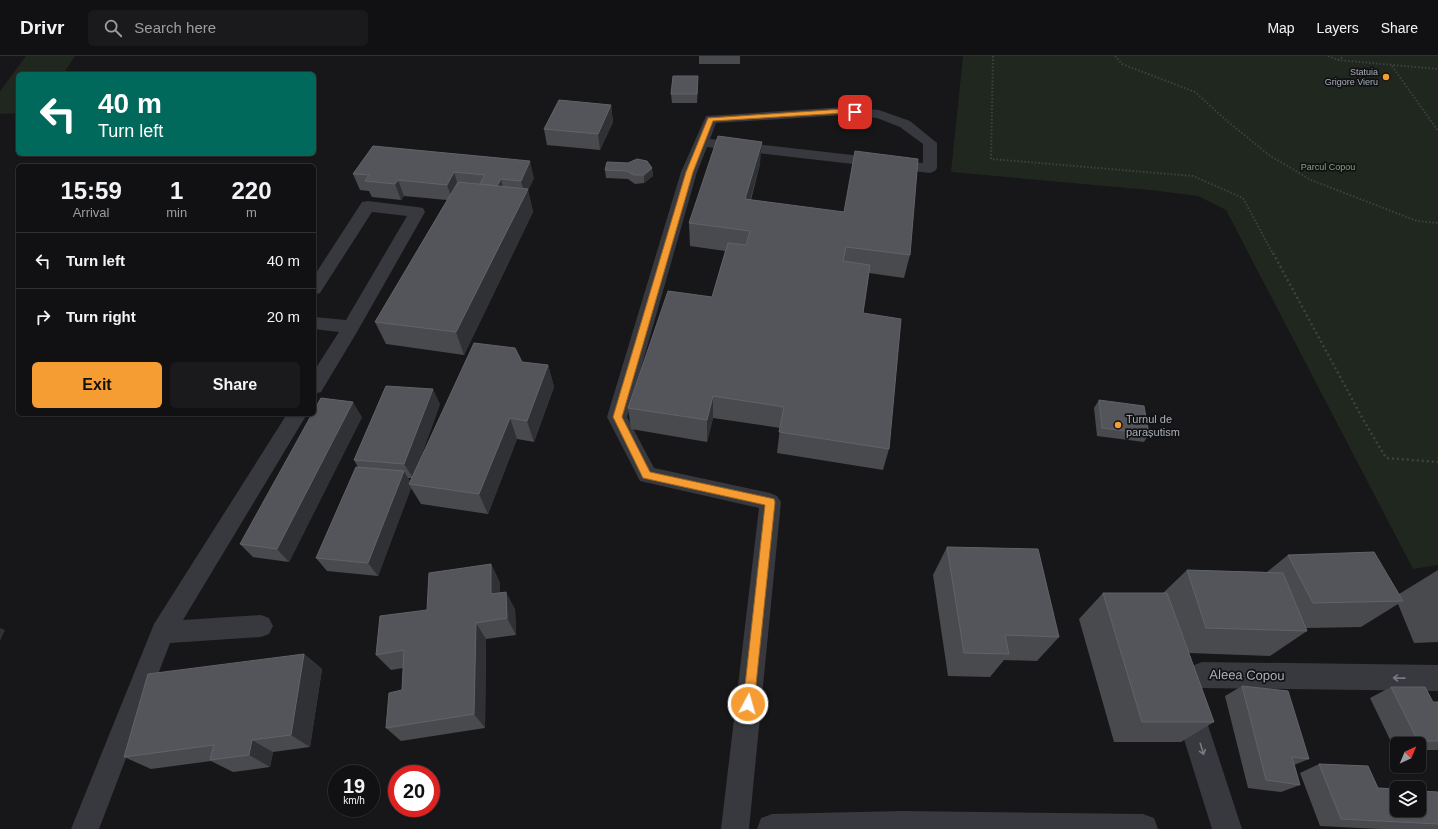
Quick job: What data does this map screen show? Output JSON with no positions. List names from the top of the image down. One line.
{"streets":{"street":["Aleea Copou"]},"parks":["Parcul Copou"],"places":["Statuia Grigore Vieru","Turnul de parașutism"],"north":"top right","page":{"header":"Drivr","search":"Search here","nav":["Map","Layers","Share"],"turn":["40 m","Turn left"],"eta":["15:59","Arrival","1","min","220","m"],"list":[{"name":"Turn left","value":"40 m"},{"name":"Turn right","value":"20 m"}],"buttons":["Exit","Share"],"speed":"19 km/h","limit":"20"}}
